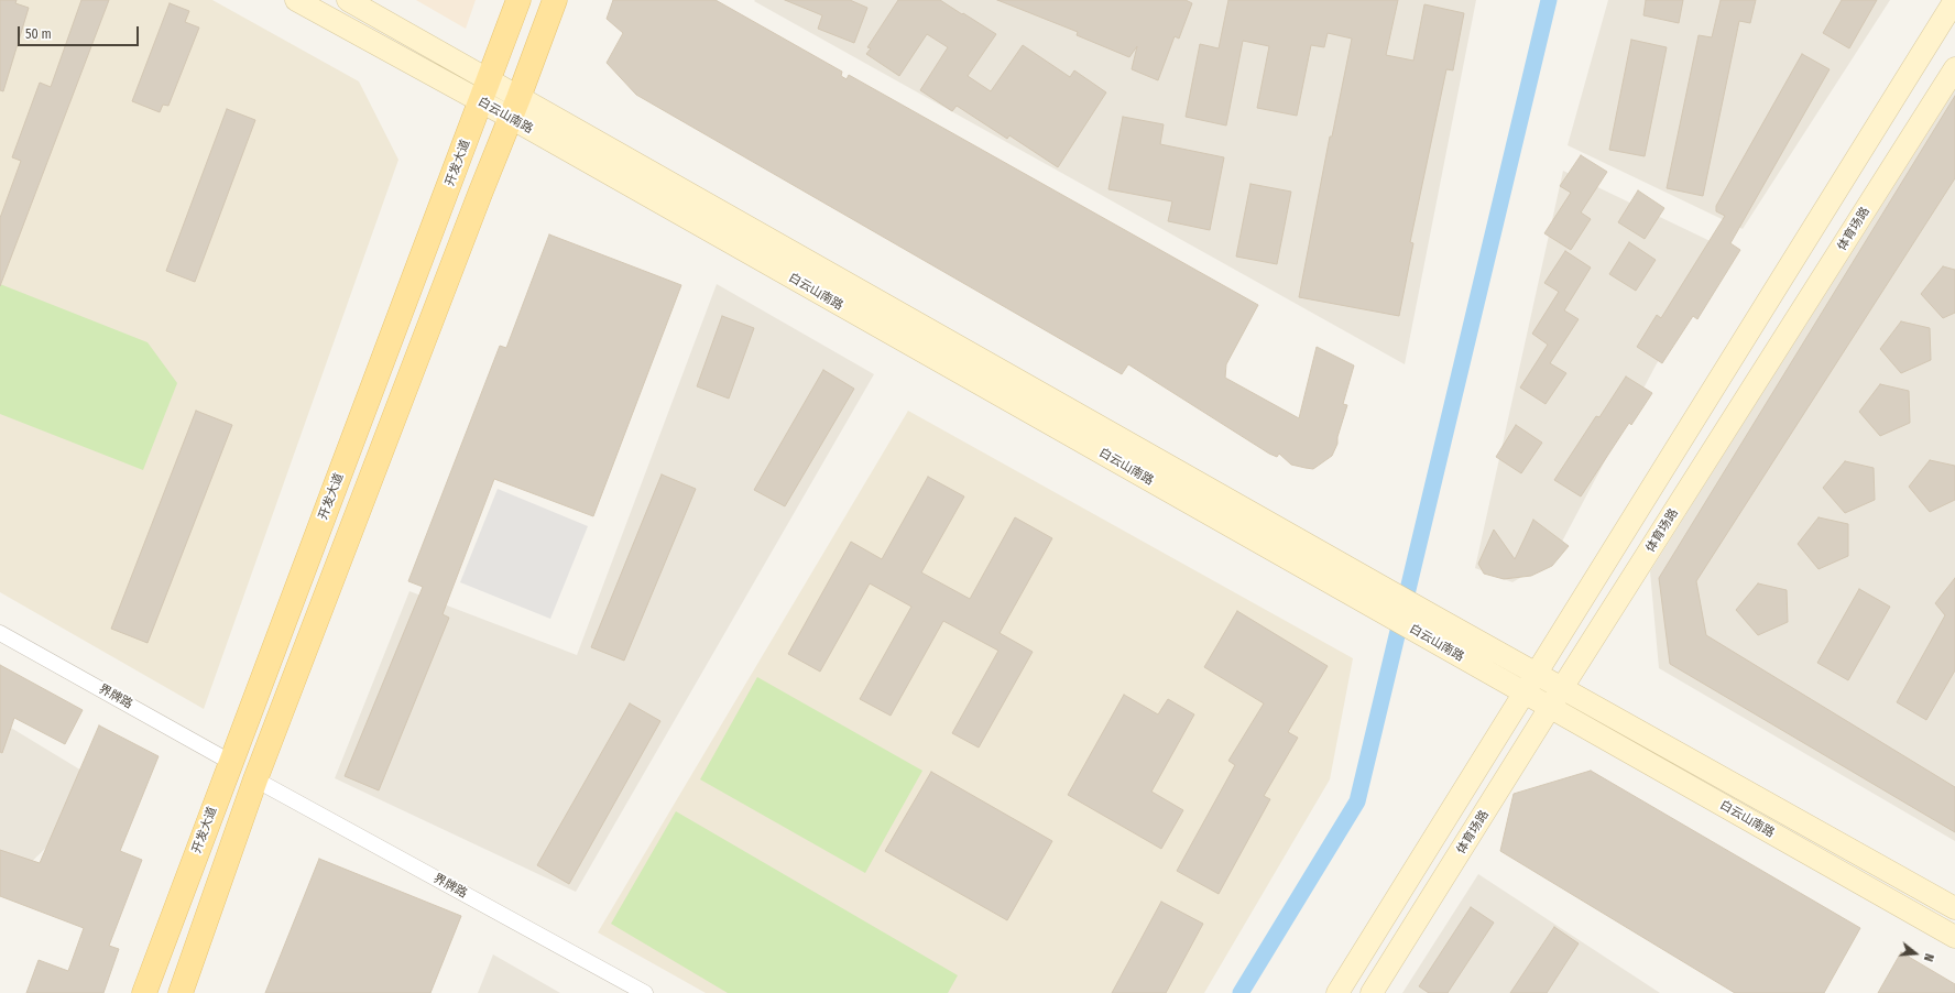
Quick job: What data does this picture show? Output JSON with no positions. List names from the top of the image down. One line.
{"streets":{"main road":["白云山南路","开发大道","体育场路"],"street":["界牌路"]},"crossings":[["白云山南路","开发大道"],["白云山南路","体育场路"],["开发大道","界牌路"]],"scale_bar":"50 m","north":"right"}
